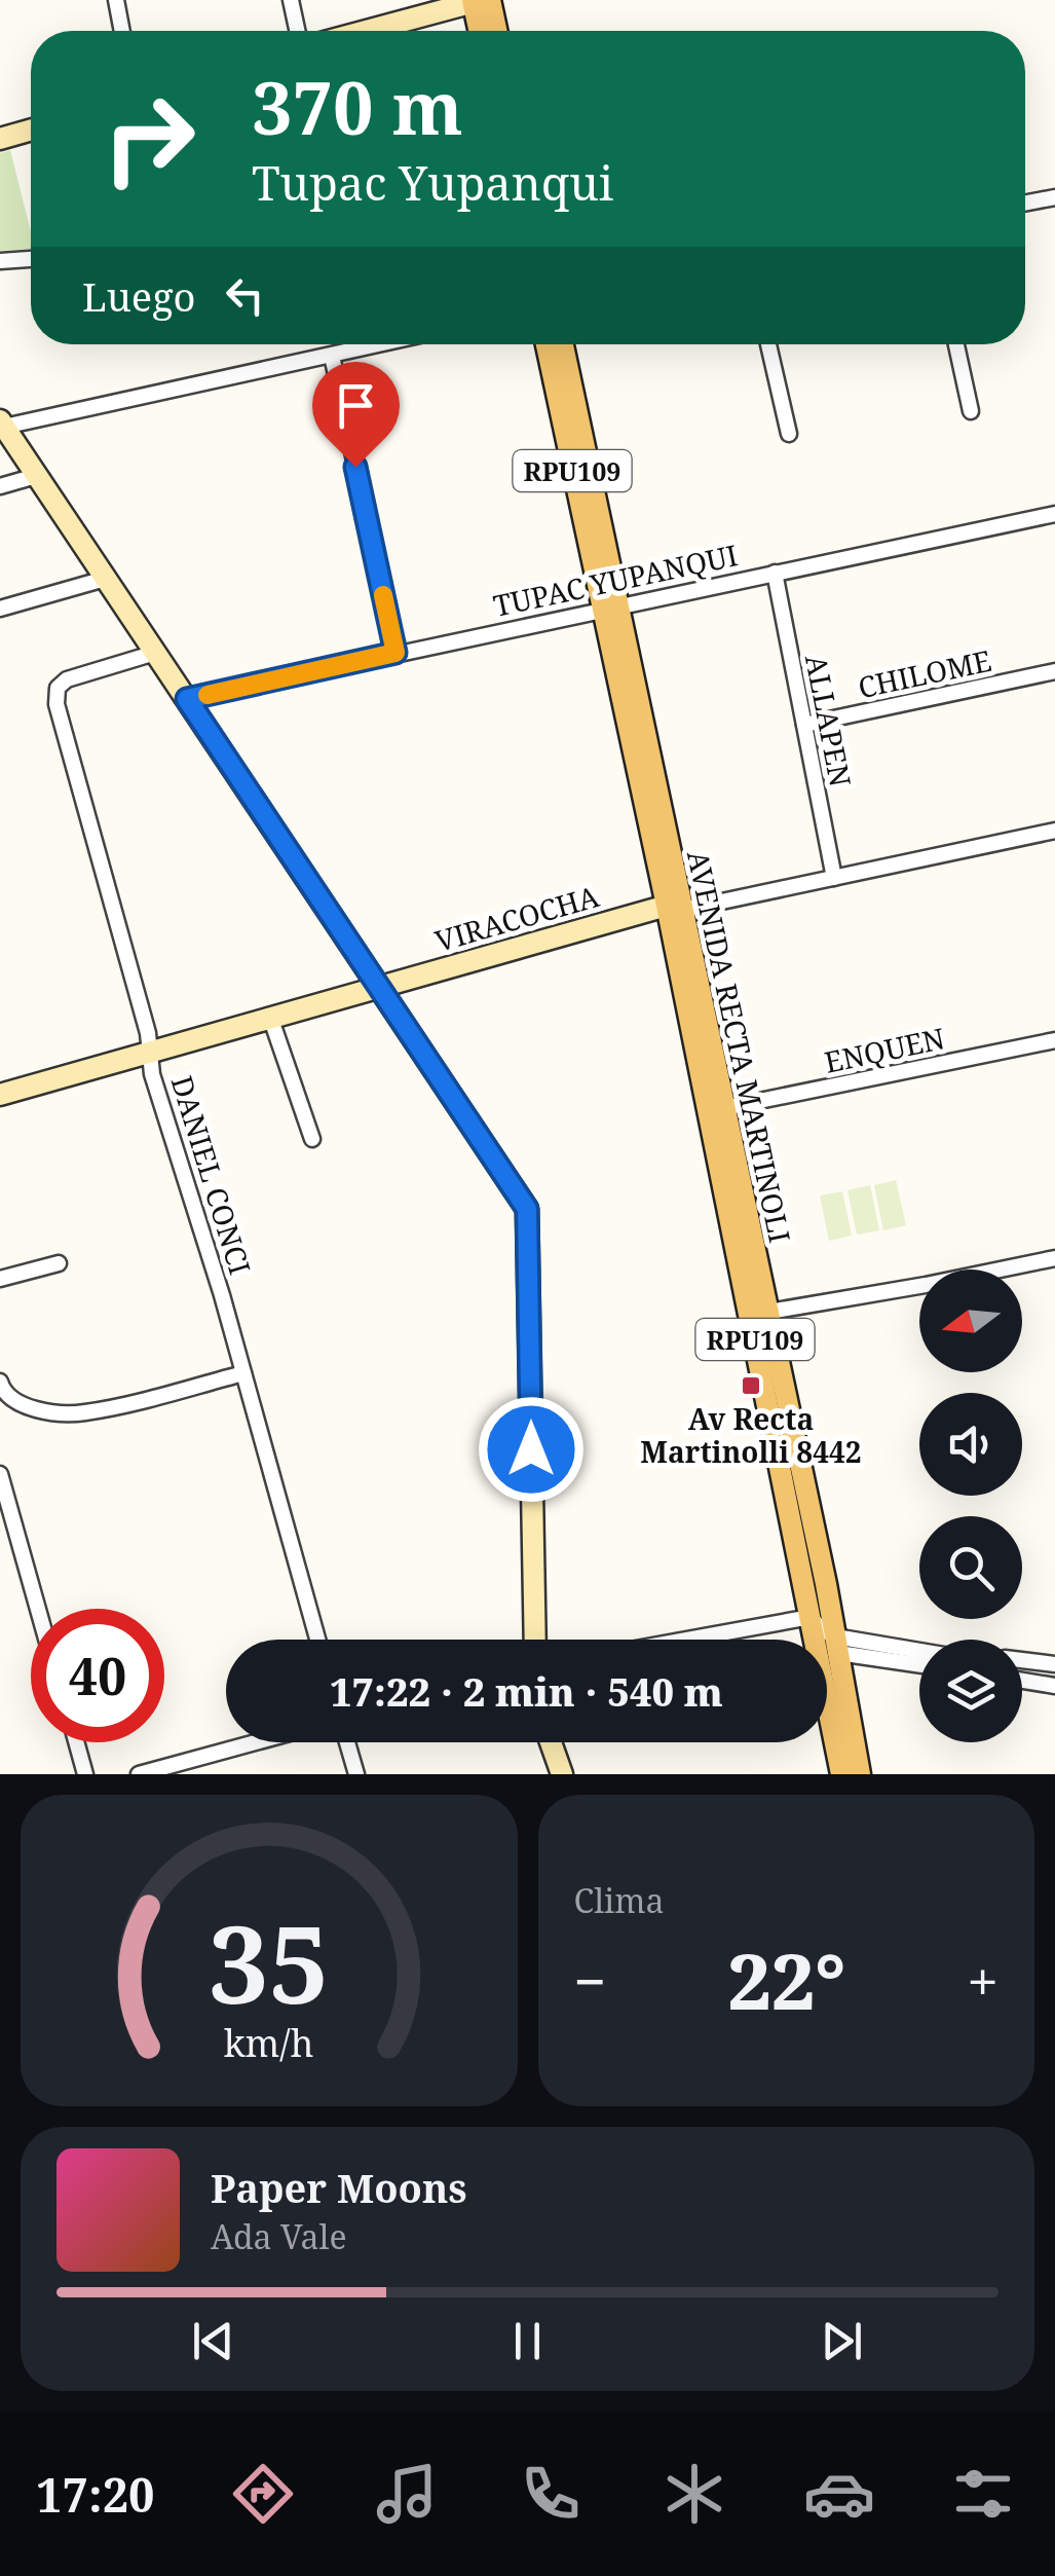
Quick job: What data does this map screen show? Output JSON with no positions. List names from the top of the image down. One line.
{"streets":{"main road":["RPU109","AVENIDA RECTA MARTINOLI"],"street":["TUPAC YUPANQUI","CHILOME","ALLAPEN","VIRACOCHA","ENQUEN","DANIEL CONCI"]},"crossings":[["TUPAC YUPANQUI","ALLAPEN"],["TUPAC YUPANQUI","AVENIDA RECTA MARTINOLI"],["CHILOME","ALLAPEN"],["ALLAPEN","VIRACOCHA"],["VIRACOCHA","AVENIDA RECTA MARTINOLI"],["VIRACOCHA","DANIEL CONCI"],["AVENIDA RECTA MARTINOLI","ENQUEN"]],"places":{"transit":["Av Recta Martinolli 8442"]},"north":"left","page":{"turn":["370 m","Tupac Yupanqui"],"then":"Luego","limit":"40","trip":"17:22 · 2 min · 540 m","tile":"Clima","heat":["−","22°","+"],"song":["Paper Moons","Ada Vale"],"tabs":"17:20","gauge":["35","km/h"]}}
